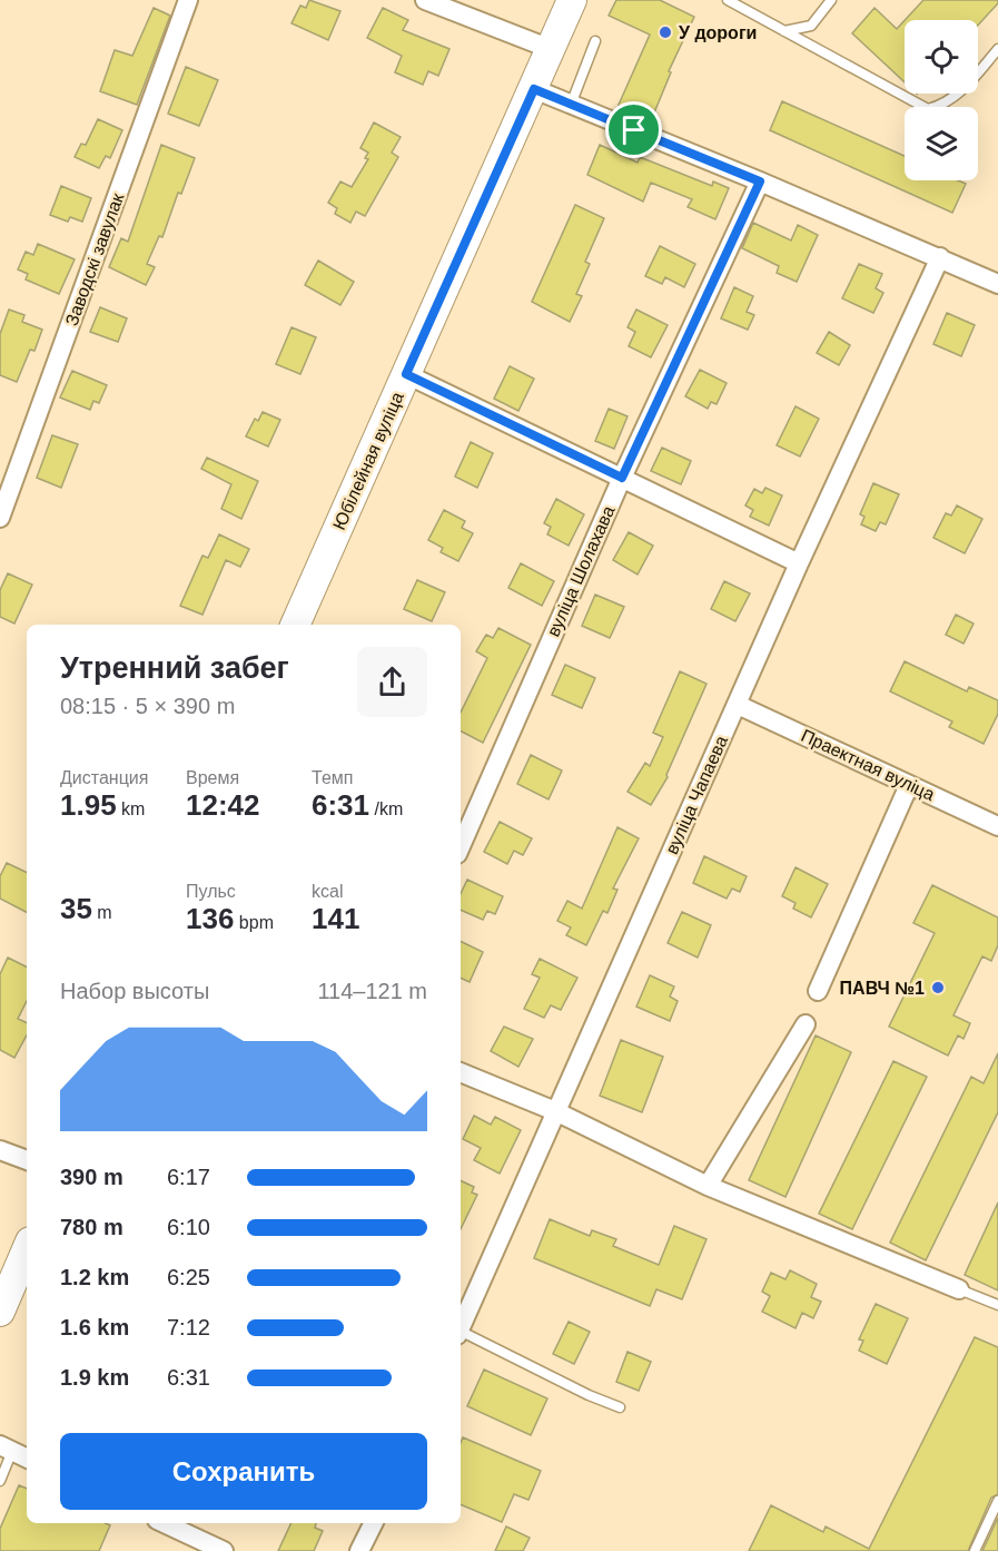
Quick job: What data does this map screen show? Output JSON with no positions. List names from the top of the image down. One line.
{"streets":{"main road":["Юбілейная вуліца"],"street":["Заводскі завулак","вуліца Шолахава","Праектная вуліца","вуліца Чапаева"]},"crossings":[["Праектная вуліца","вуліца Чапаева"]],"places":["У дороги","ПАВЧ №1"],"page":{"heading":["Утренний забег","08:15 · 5 × 390 m"],"stats":[["Дистанция","1.95 km"],["Время","12:42"],["Темп","6:31 /km"],["35 m"],["Пульс","136 bpm"],["kcal","141"]],"chart":["Набор высоты","114–121 m"],"list":[{"name":"390 m","note":"6:17"},{"name":"780 m","note":"6:10"},{"name":"1.2 km","note":"6:25"},{"name":"1.6 km","note":"7:12"},{"name":"1.9 km","note":"6:31"}],"buttons":"Сохранить"}}
